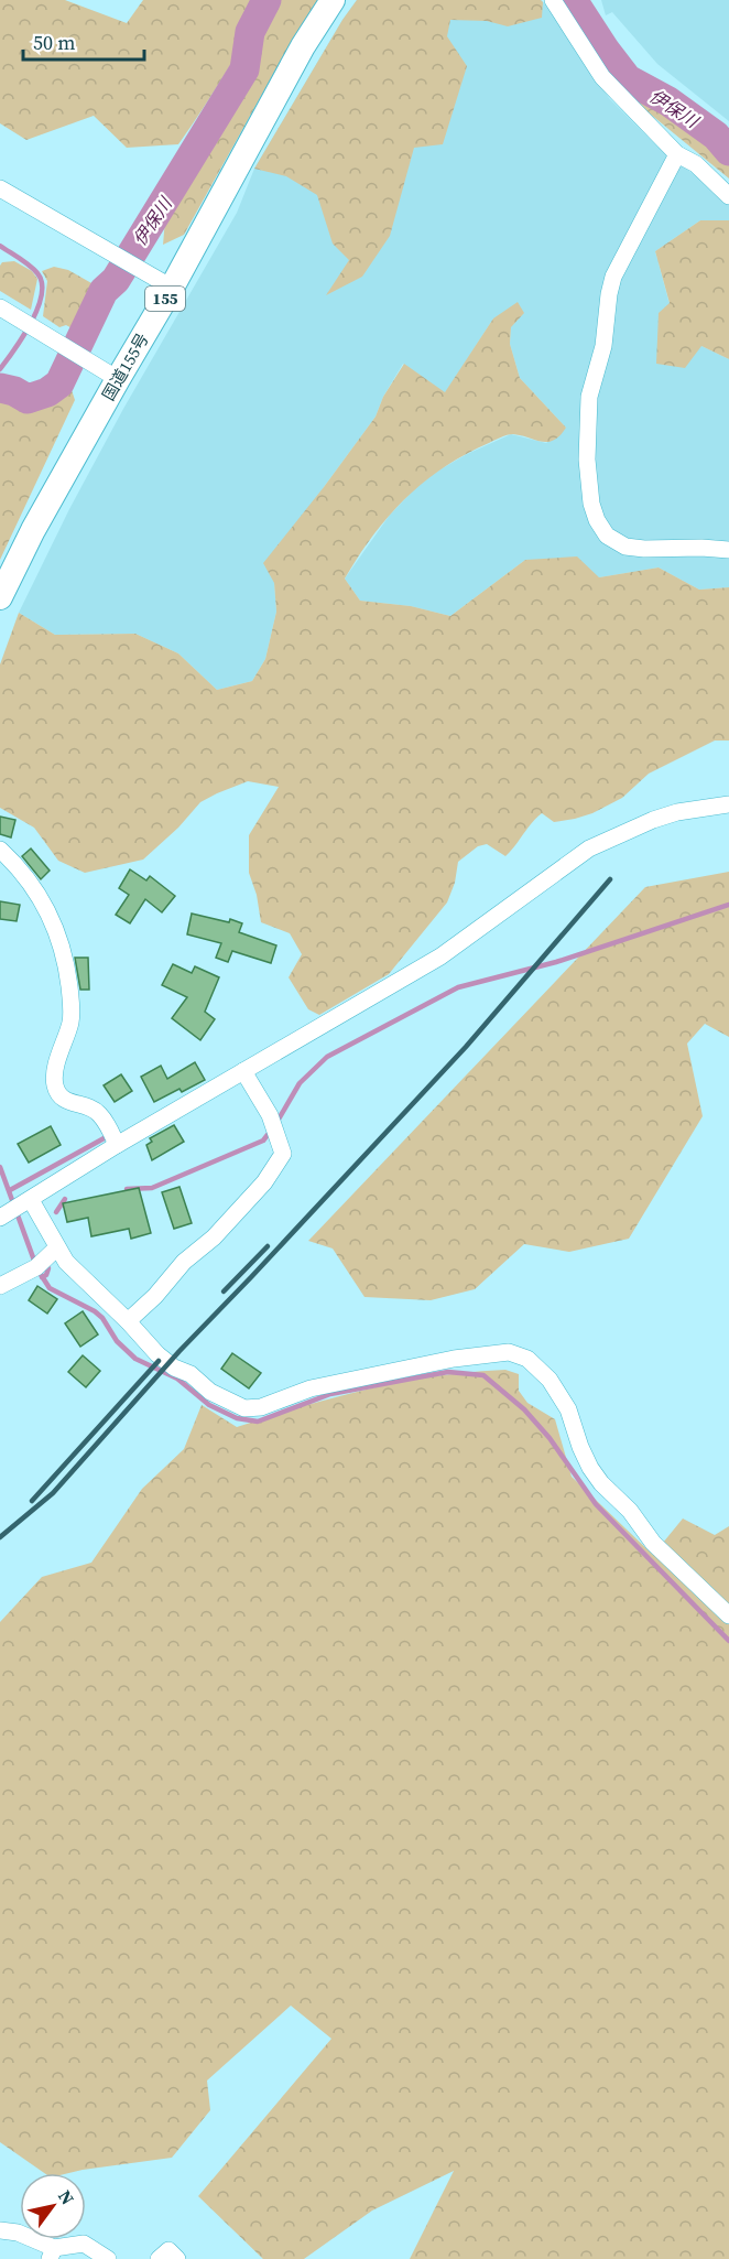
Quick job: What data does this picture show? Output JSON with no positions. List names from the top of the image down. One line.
{"streets":{"highway":["155","国道155号"]},"water":["伊保川"],"scale_bar":"50 m","north":"top right"}
